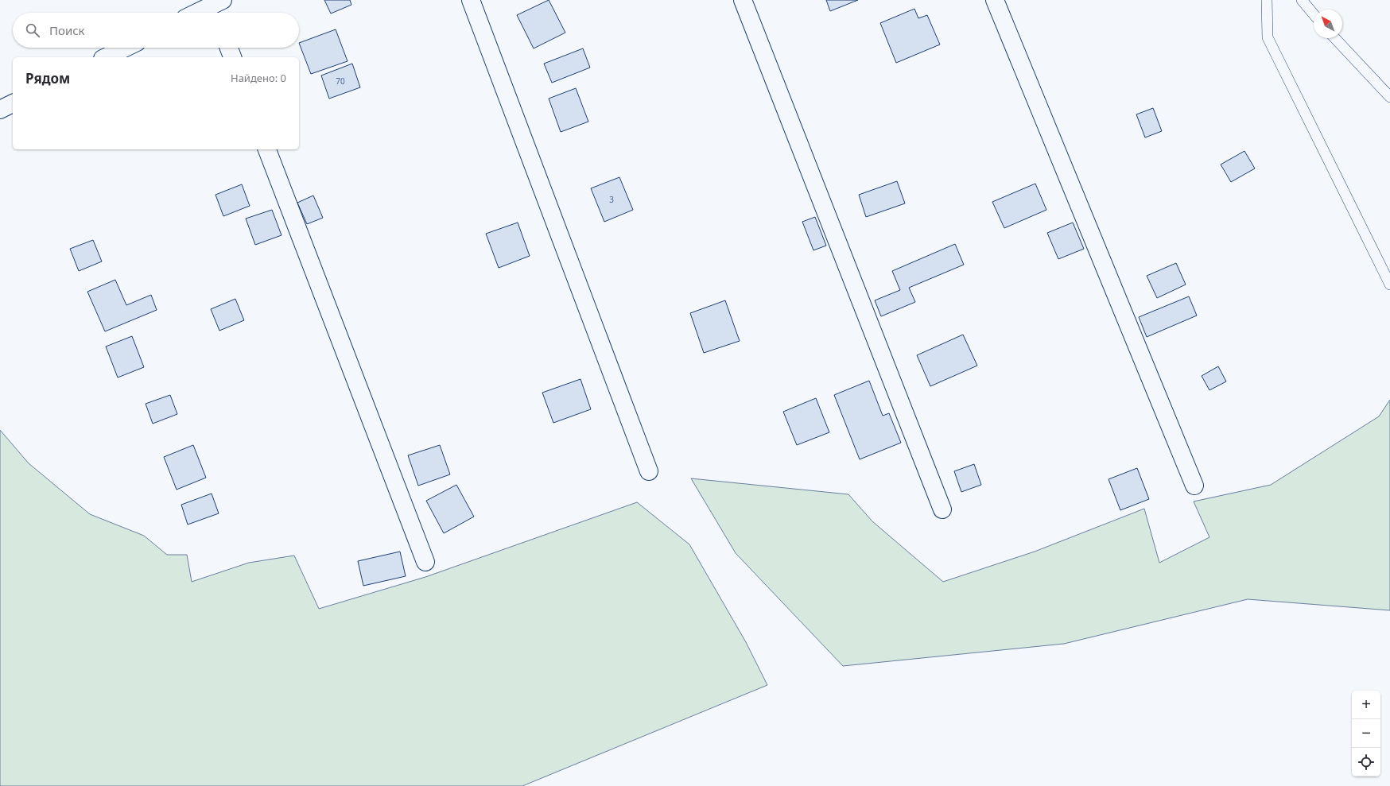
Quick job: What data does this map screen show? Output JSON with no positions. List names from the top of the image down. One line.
{"house_numbers":["70","3"],"north":"top left","page":{"search":"Поиск","heading":["Рядом","Найдено: 0"],"map_buttons":["+","−"]}}
